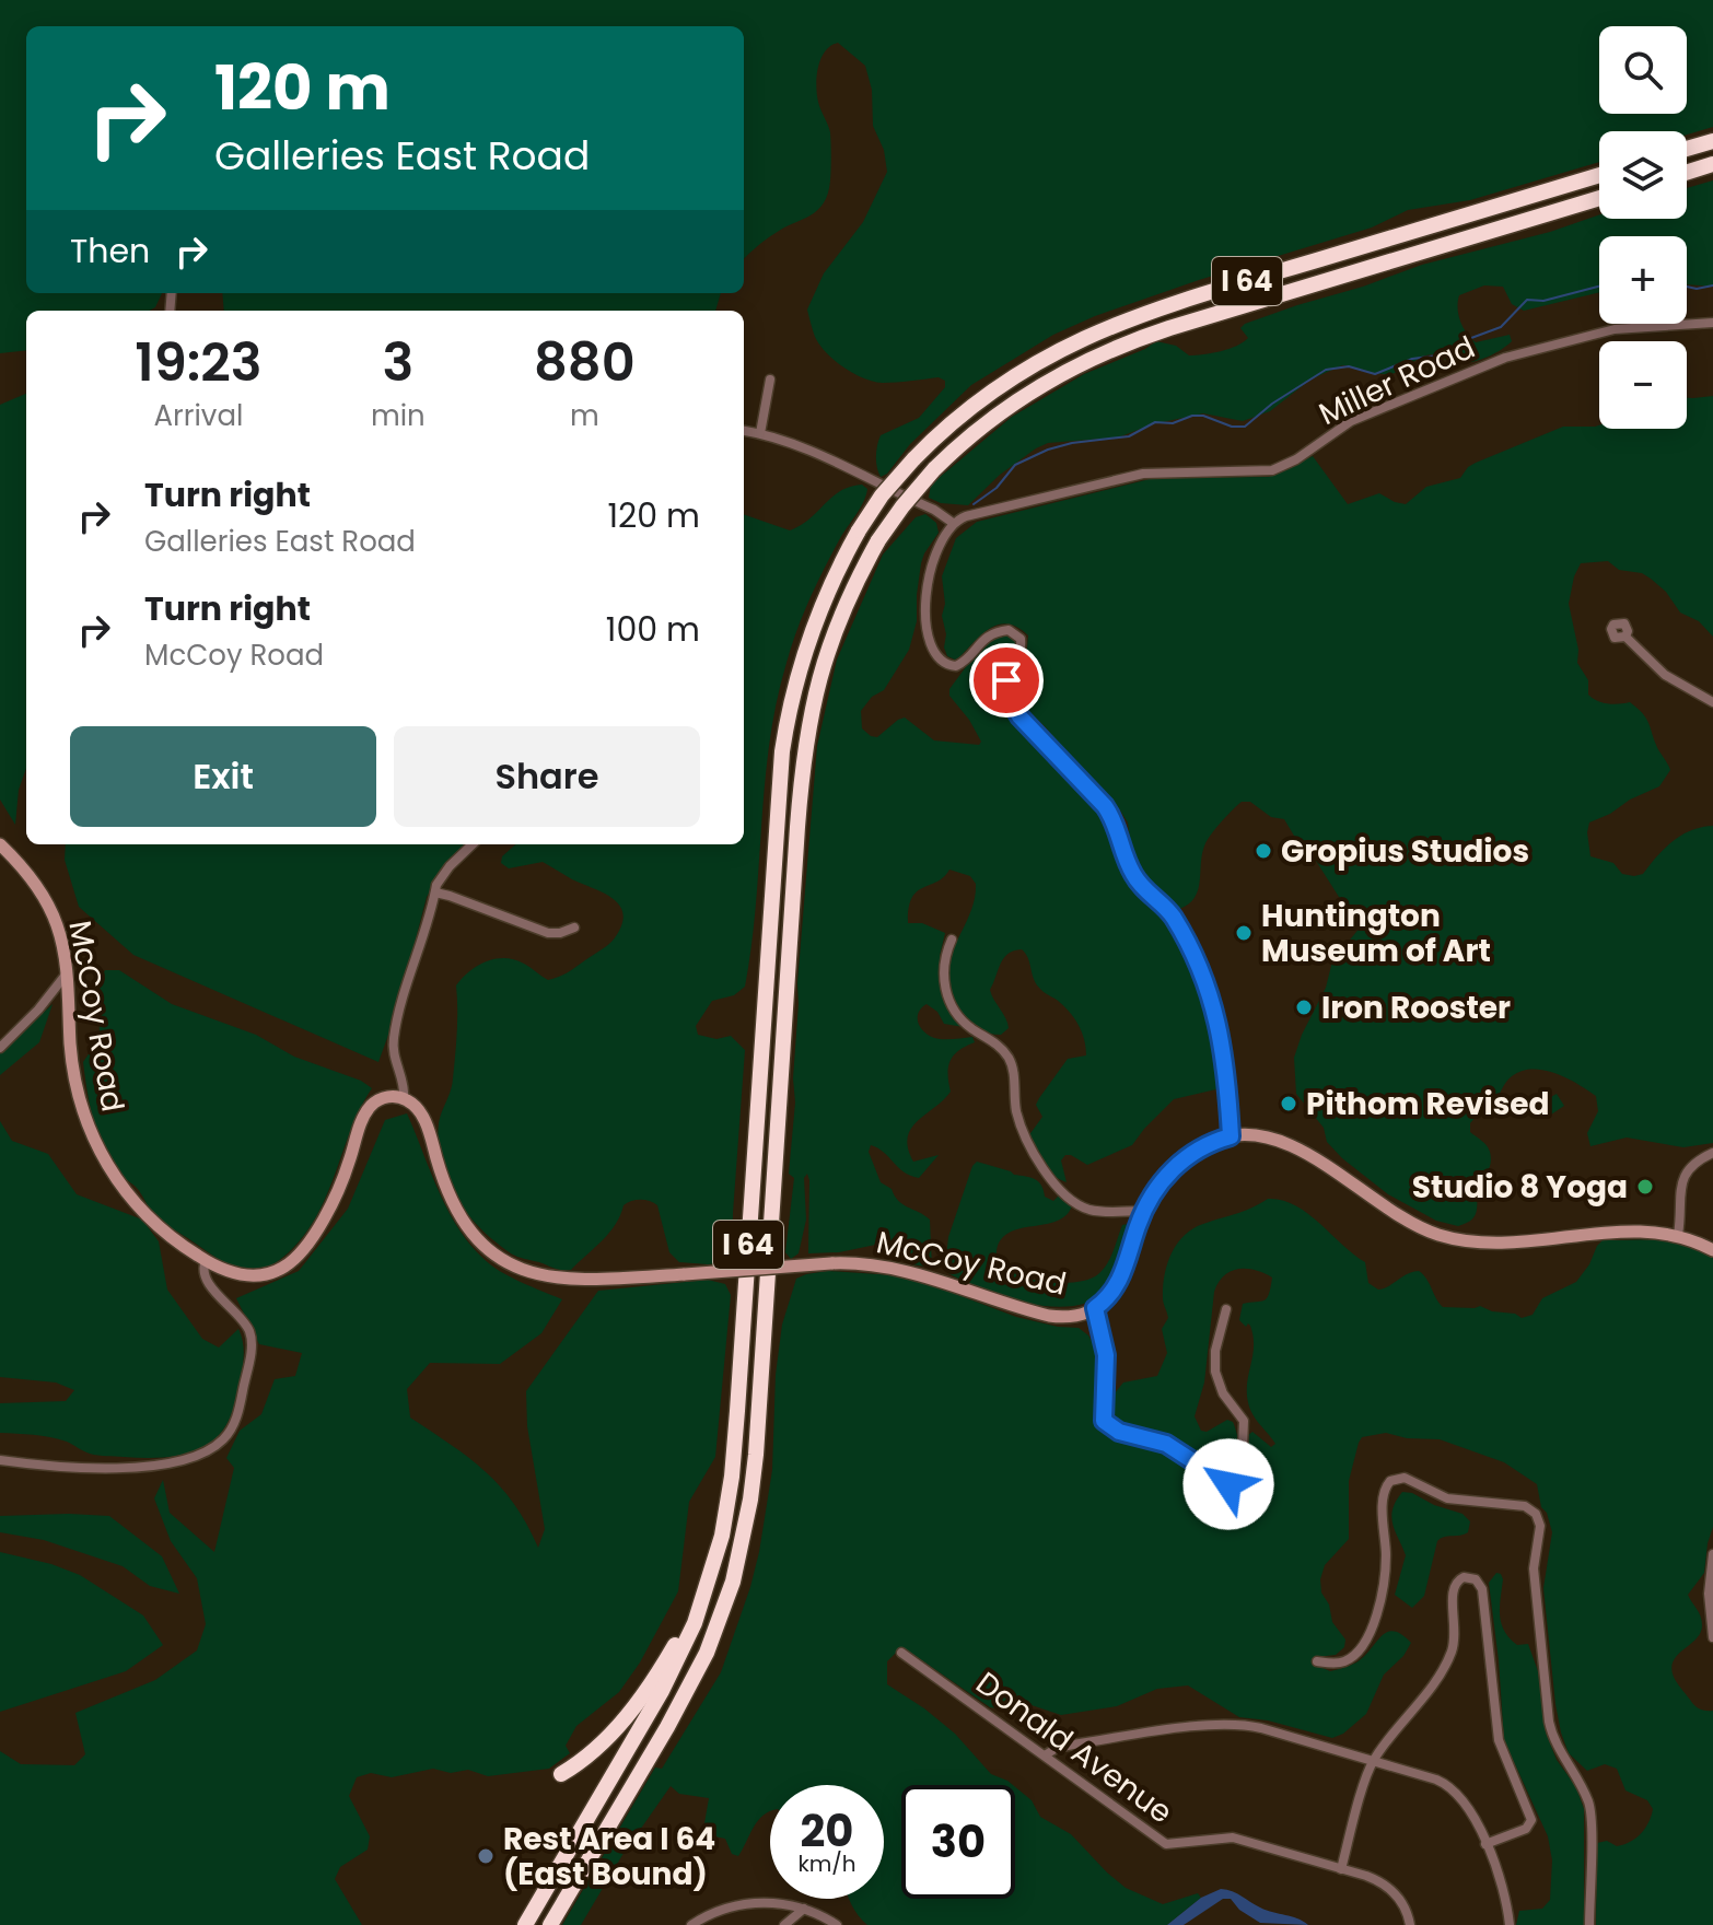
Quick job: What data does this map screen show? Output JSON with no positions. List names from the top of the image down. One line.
{"streets":{"highway":["I 64"],"street":["Miller Road","McCoy Road","Donald Avenue"]},"places":["Gropius Studios","Huntington Museum of Art","Iron Rooster","Pithom Revised","Studio 8 Yoga","Rest Area I 64 (East Bound)"],"page":{"map_buttons":["+","−"],"turn":["120 m","Galleries East Road"],"then":"Then","eta":["19:23","Arrival","3","min","880","m"],"list":[{"name":"Turn right","note":"Galleries East Road","value":"120 m"},{"name":"Turn right","note":"McCoy Road","value":"100 m"}],"buttons":["Exit","Share"],"speed":"20 km/h","limit":"30"}}
